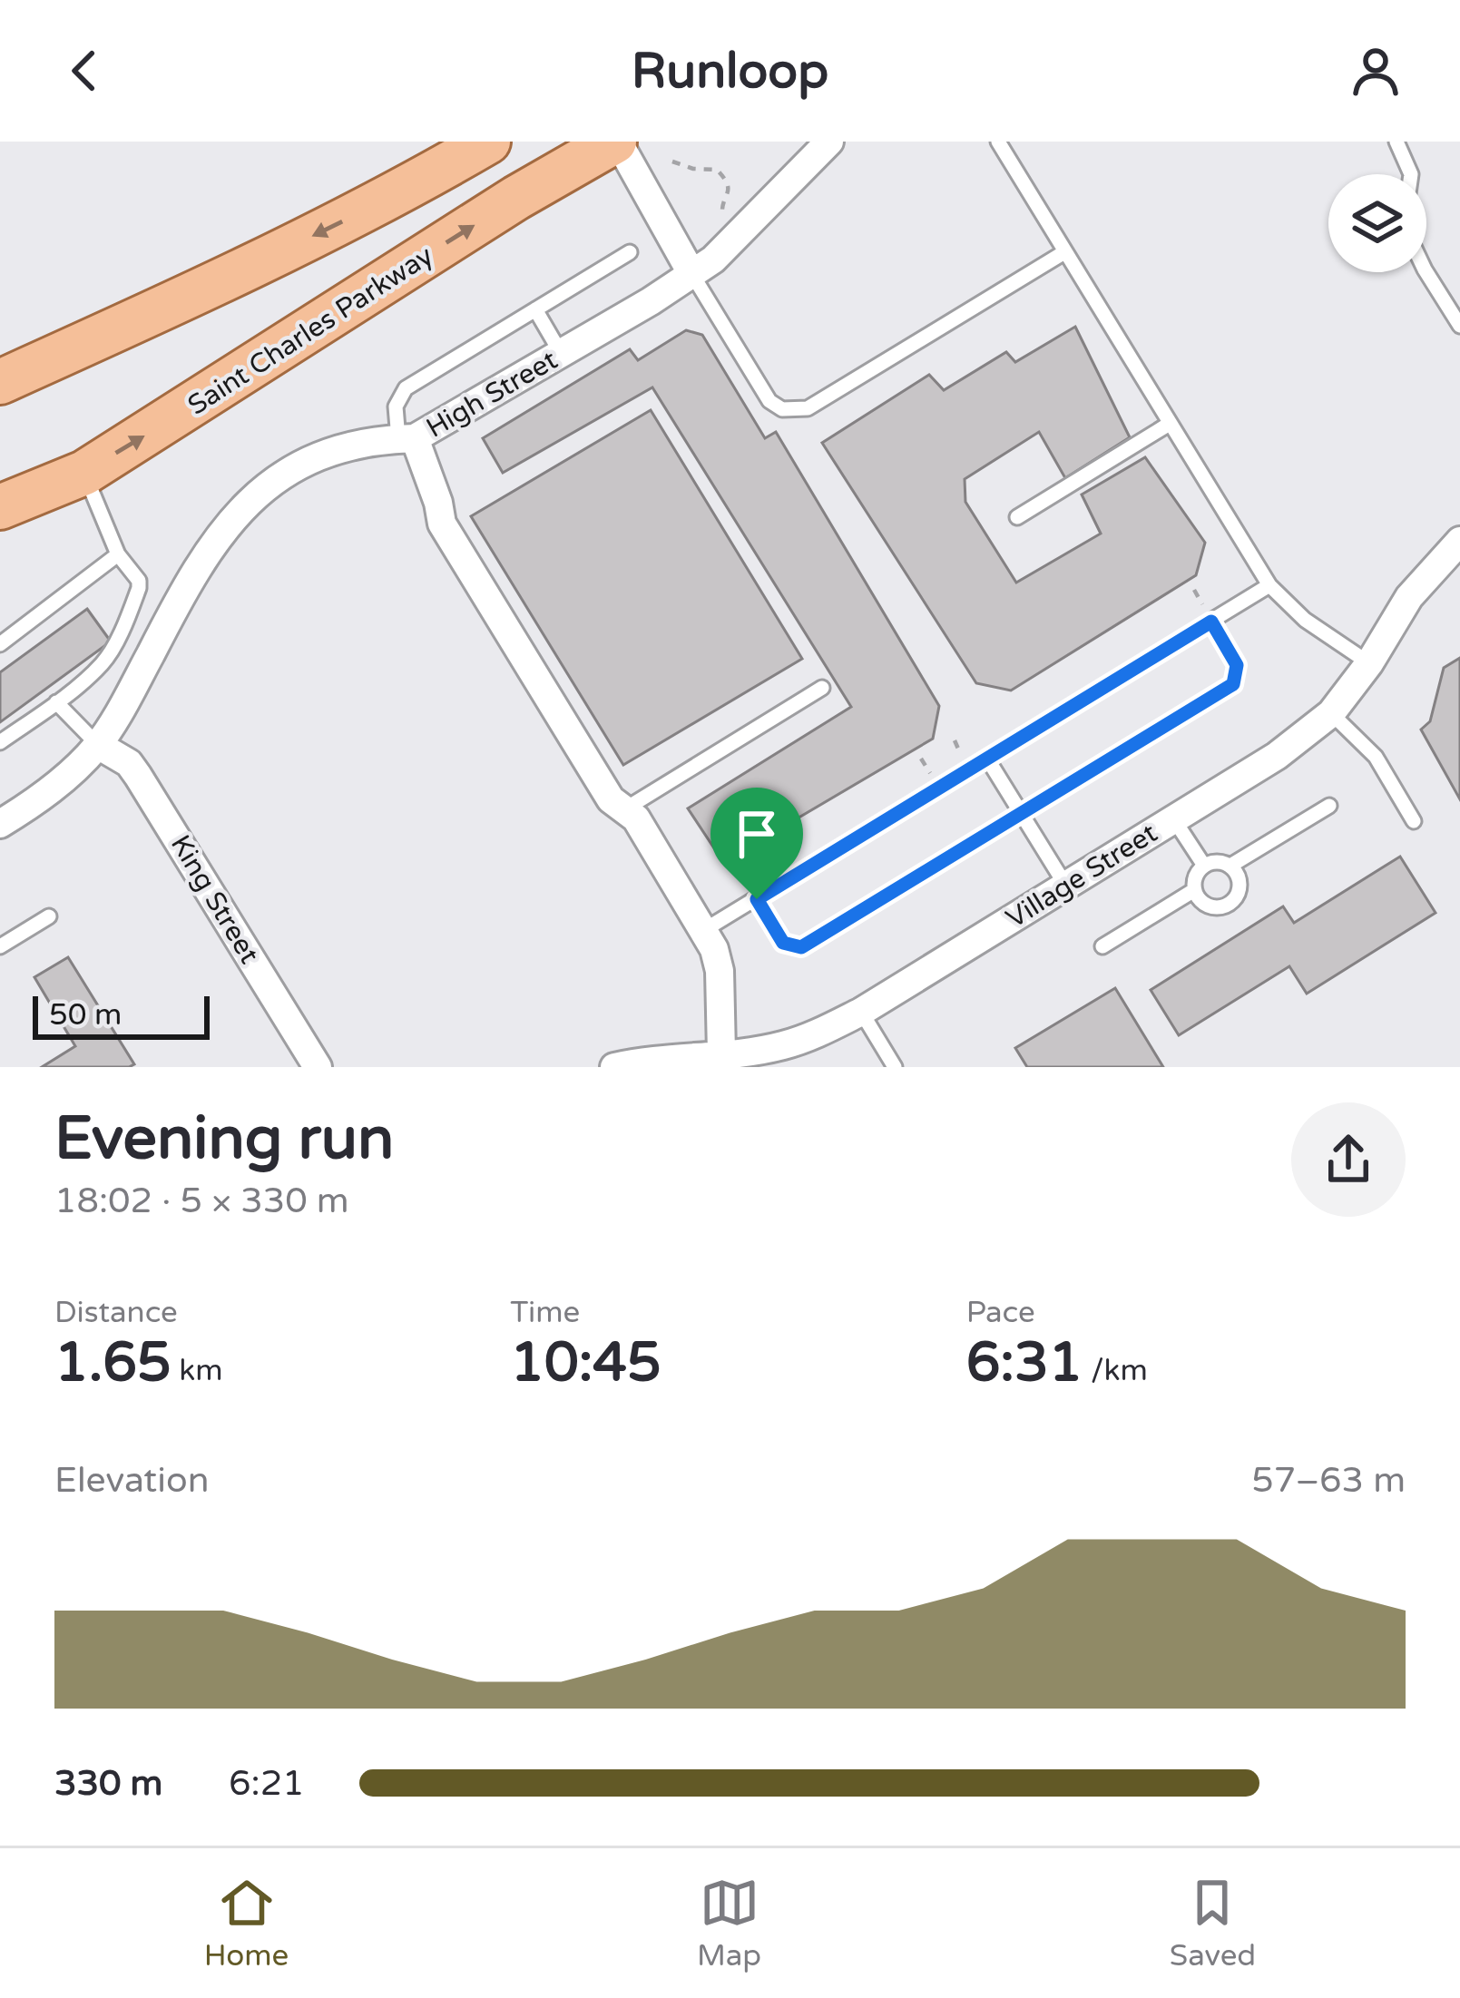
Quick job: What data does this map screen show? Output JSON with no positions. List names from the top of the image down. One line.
{"streets":{"main road":["Saint Charles Parkway"],"street":["High Street","Village Street","King Street"]},"crossings":[["High Street","King Street"]],"scale_bar":"50 m","page":{"header":"Runloop","scale":"50 m","heading":["Evening run","18:02 · 5 × 330 m"],"stats":[["Distance","1.65 km"],["Time","10:45"],["Pace","6:31 /km"]],"chart":["Elevation","57–63 m"],"list":[{"name":"330 m","note":"6:21"}],"tabs":["Home","Map","Saved"]}}
